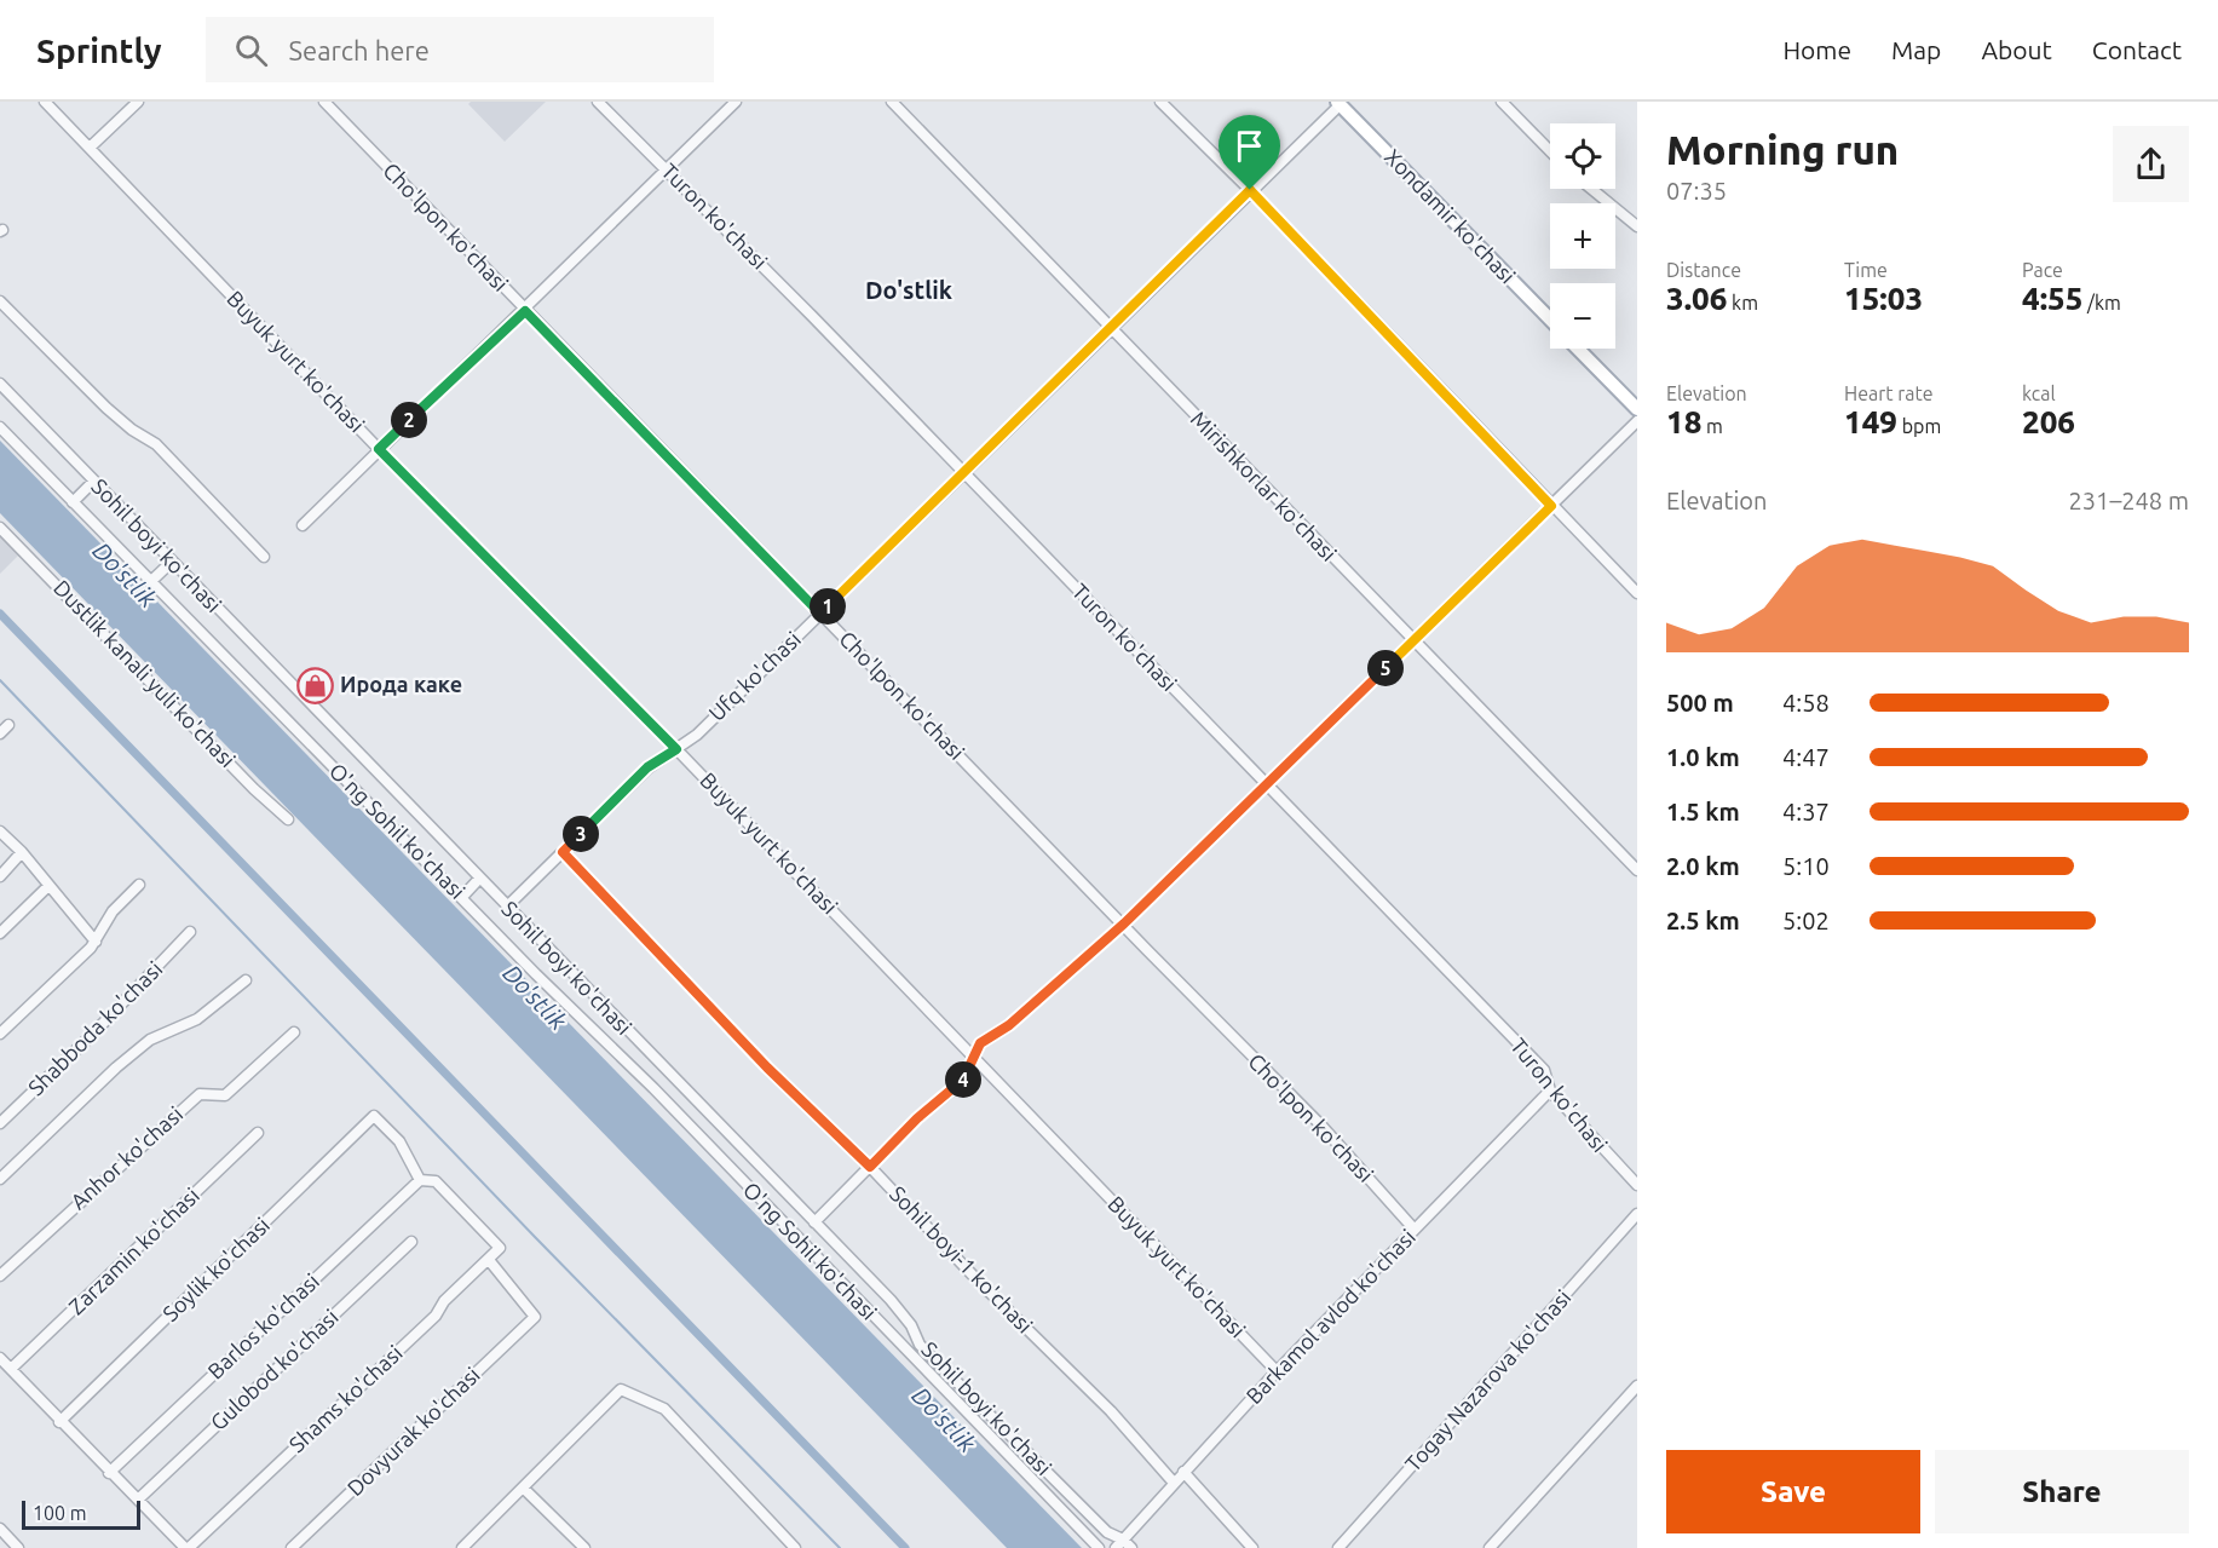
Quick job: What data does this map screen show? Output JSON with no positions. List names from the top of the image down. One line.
{"streets":{"main road":["Xondamir ko'chasi"],"street":["Turon ko'chasi","Cho'lpon ko'chasi","Buyuk yurt ko'chasi","Mirishkorlar ko'chasi","Sohil boyi ko'chasi","Dustlik kanali yuli ko'chasi","Ufq ko'chasi","O'ng Sohil ko'chasi","Shabboda ko'chasi","Anhor ko'chasi","Zarzamin ko'chasi","Sohil boyi-1 ko'chasi","Soylik ko'chasi","Barkamol avlod ko'chasi","Barlos ko'chasi","Gulobod ko'chasi","Togay Nazarova ko'chasi","Shams ko'chasi","Dovyurak ko'chasi"]},"crossings":[["Turon ko'chasi","Ufq ko'chasi"],["Turon ko'chasi","Barkamol avlod ko'chasi"],["Xondamir ko'chasi","Ufq ko'chasi"],["Cho'lpon ko'chasi","Ufq ko'chasi"],["Cho'lpon ko'chasi","Barkamol avlod ko'chasi"],["Buyuk yurt ko'chasi","Ufq ko'chasi"],["Buyuk yurt ko'chasi","Barkamol avlod ko'chasi"],["Mirishkorlar ko'chasi","Ufq ko'chasi"],["Sohil boyi ko'chasi","Ufq ko'chasi"],["Sohil boyi ko'chasi","Barkamol avlod ko'chasi"],["Ufq ko'chasi","Sohil boyi-1 ko'chasi"],["Sohil boyi-1 ko'chasi","Barkamol avlod ko'chasi"],["Soylik ko'chasi","Barlos ko'chasi"],["Soylik ko'chasi","Shams ko'chasi"],["Barlos ko'chasi","Shams ko'chasi"],["Shams ko'chasi","Dovyurak ko'chasi"]],"districts":["Do'stlik"],"water":["Do'stlik"],"places":{"shop":["Ирода каке"]},"scale_bar":"100 m","page":{"header":"Sprintly","search":"Search here","nav":["Home","Map","About","Contact"],"heading":["Morning run","07:35"],"map_buttons":["+","−"],"stats":[["Distance","3.06 km"],["Time","15:03"],["Pace","4:55 /km"],["Elevation","18 m"],["Heart rate","149 bpm"],["kcal","206"]],"pins":["2","1","5","3","4"],"chart":["Elevation","231–248 m"],"list":[{"name":"500 m","note":"4:58"},{"name":"1.0 km","note":"4:47"},{"name":"1.5 km","note":"4:37"},{"name":"2.0 km","note":"5:10"},{"name":"2.5 km","note":"5:02"}],"buttons":["Save","Share"],"scale":"100 m"}}
